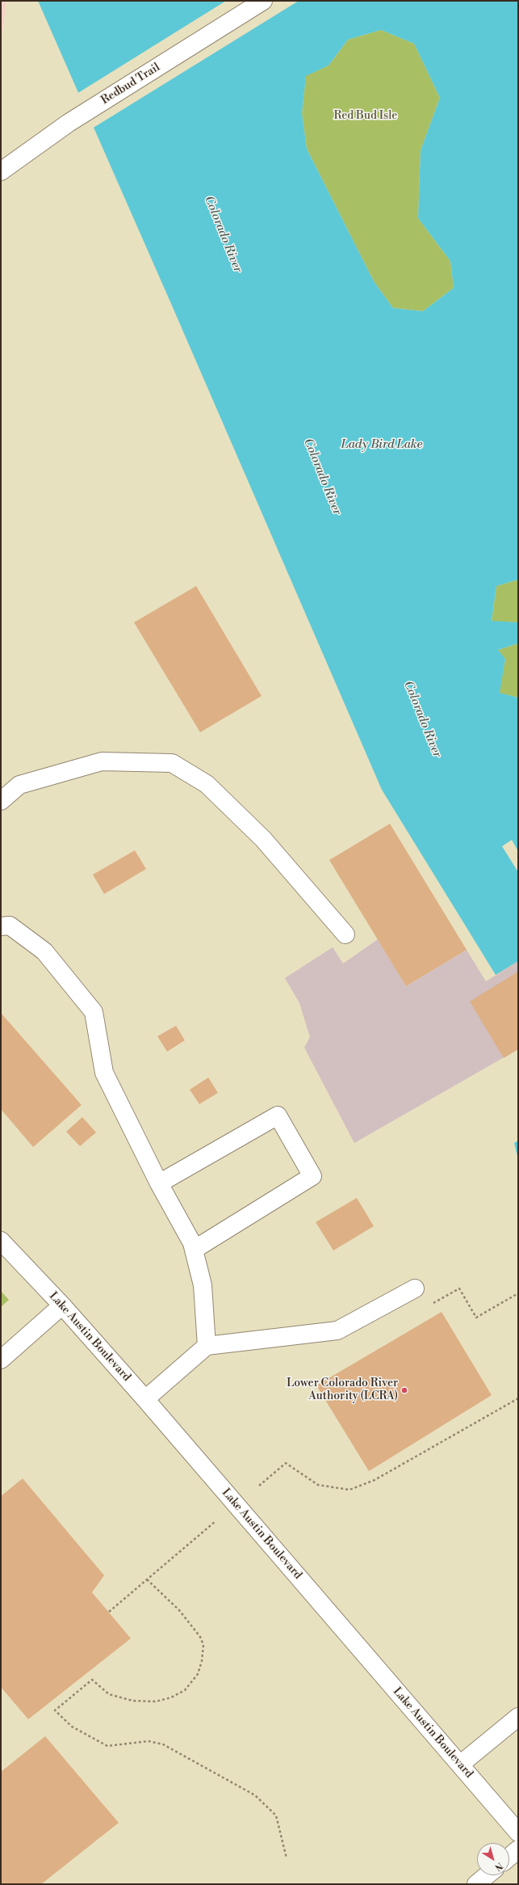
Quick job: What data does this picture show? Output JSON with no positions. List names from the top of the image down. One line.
{"streets":{"street":["Redbud Trail","Lake Austin Boulevard"]},"water":["Colorado River","Lady Bird Lake"],"parks":["Red Bud Isle"],"places":["Lower Colorado River Authority (LCRA)"],"north":"bottom right"}
